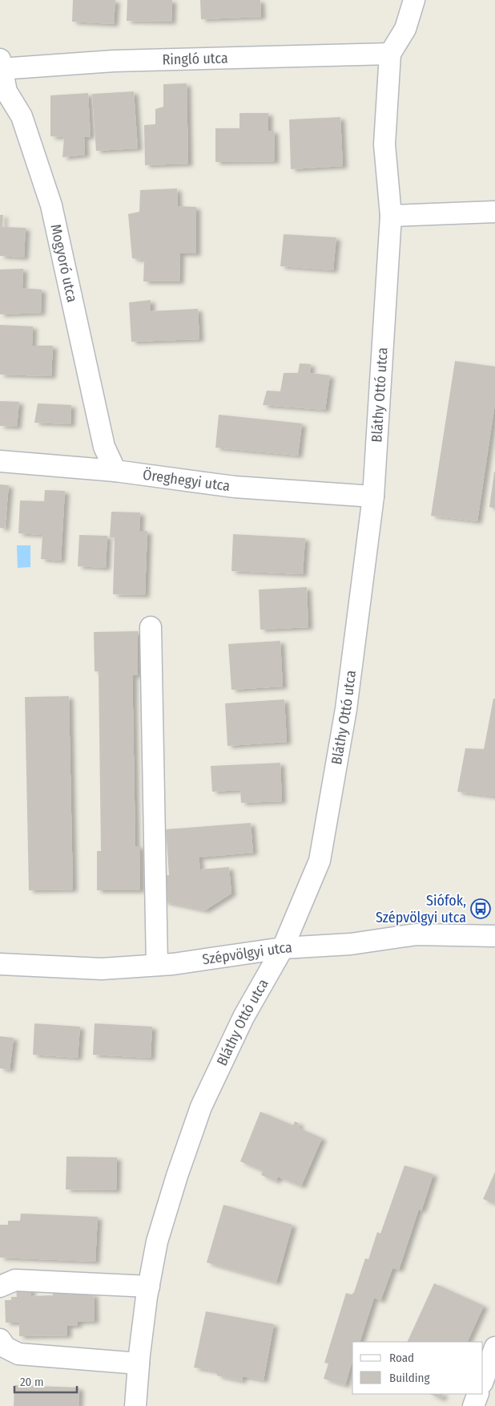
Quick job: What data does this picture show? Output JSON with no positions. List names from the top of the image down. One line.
{"streets":{"street":["Ringló utca","Mogyoró utca","Bláthy Ottó utca","Öreghegyi utca","Szépvölgyi utca"]},"crossings":[["Ringló utca","Mogyoró utca"],["Ringló utca","Bláthy Ottó utca"],["Mogyoró utca","Öreghegyi utca"],["Bláthy Ottó utca","Öreghegyi utca"],["Bláthy Ottó utca","Szépvölgyi utca"]],"places":{"bus stop":["Siófok, Szépvölgyi utca"]},"legend":["Road","Building"],"scale_bar":"20 m"}
